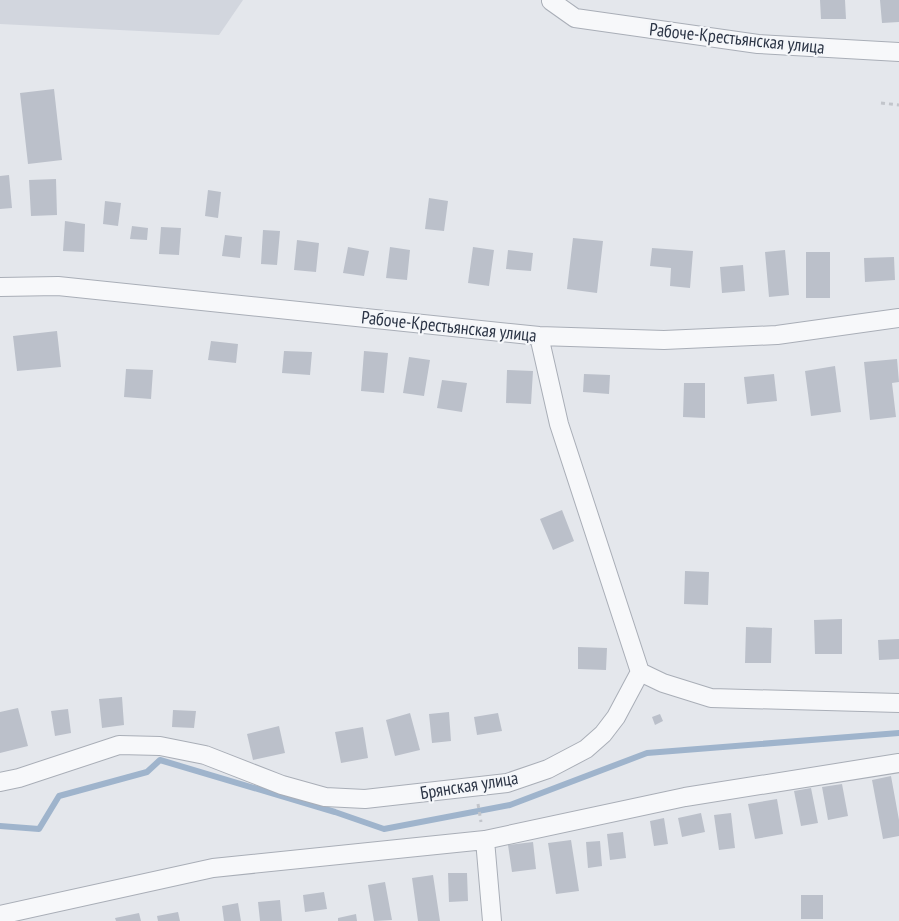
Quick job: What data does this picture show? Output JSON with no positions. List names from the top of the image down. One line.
{"streets":{"street":["Рабоче-Крестьянская улица","Брянская улица"]}}
